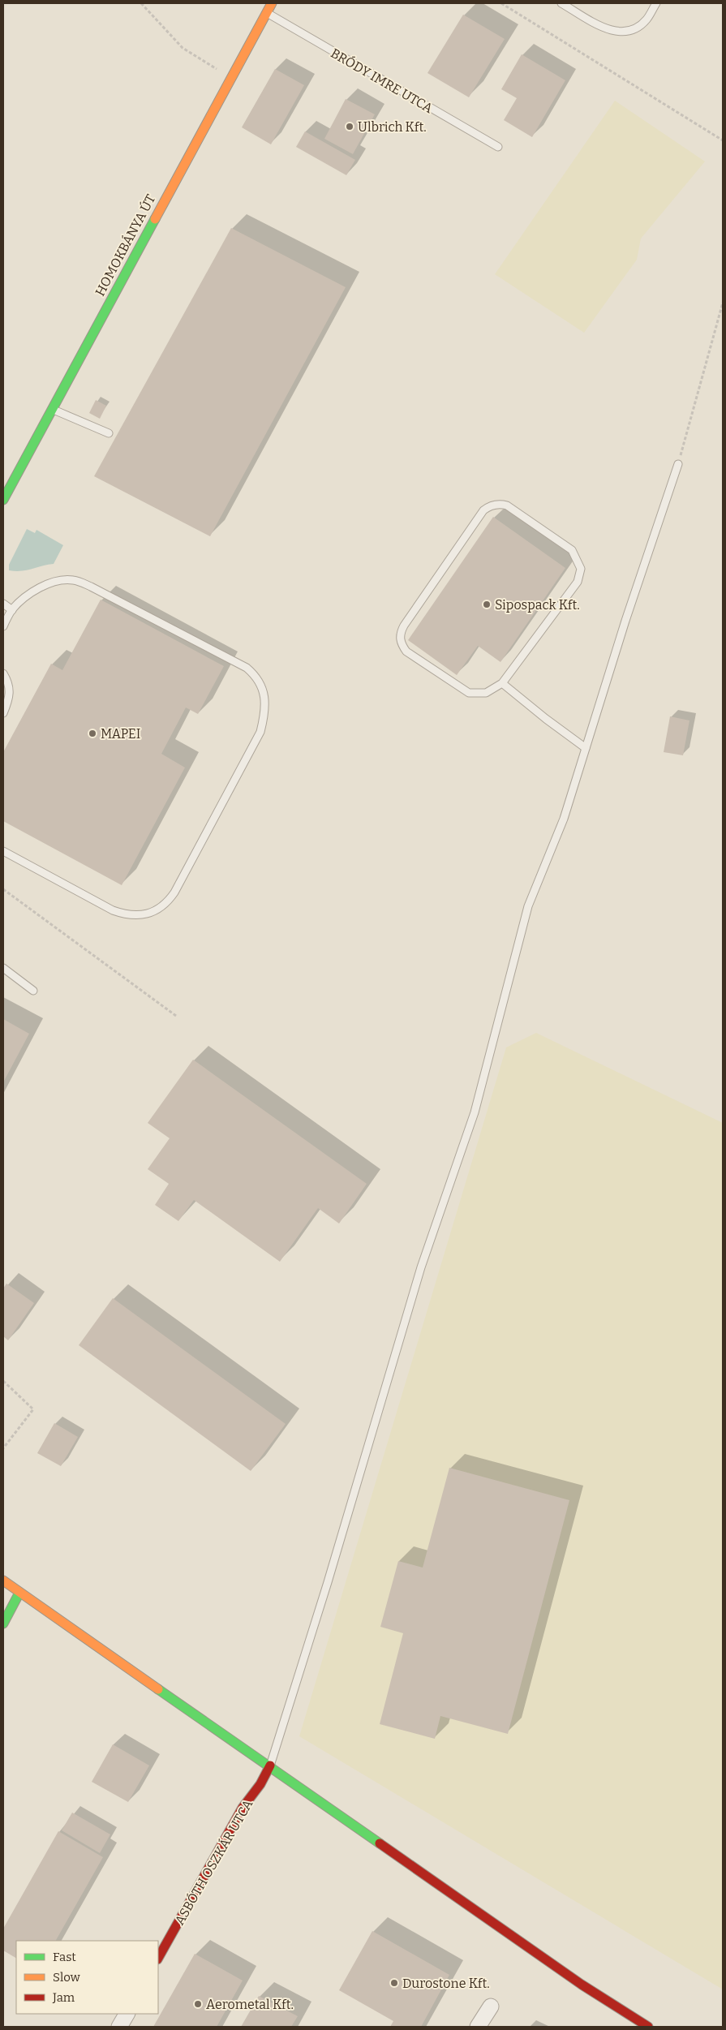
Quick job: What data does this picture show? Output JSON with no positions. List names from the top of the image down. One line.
{"streets":{"street":["HOMOKBÁNYA ÚT","ASBÓTH OSZKÁR UTCA"],"lane":["BRÓDY IMRE UTCA"]},"crossings":[["BRÓDY IMRE UTCA","HOMOKBÁNYA ÚT"]],"places":["Ulbrich Kft.","Sipospack Kft.","MAPEI","Durostone Kft.","Aerometal Kft."],"legend":["Fast","Slow","Jam"]}
